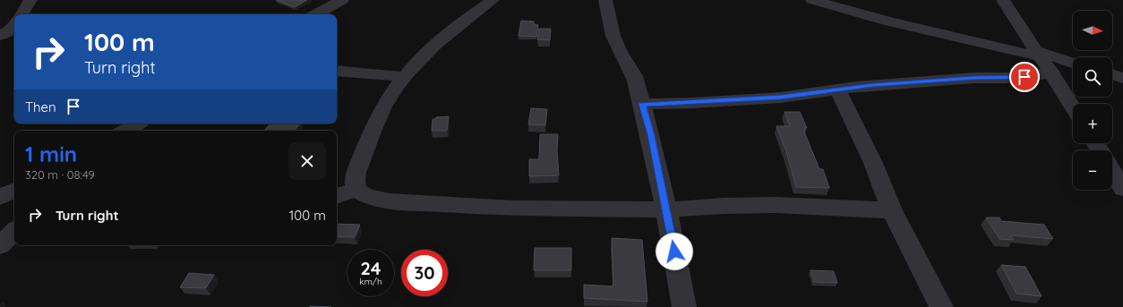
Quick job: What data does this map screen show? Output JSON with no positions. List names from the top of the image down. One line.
{"north":"right","page":{"map_buttons":["+","−"],"turn":["100 m","Turn right"],"then":"Then","heading":["1 min","320 m · 08:49"],"list":[{"name":"Turn right","value":"100 m"}],"speed":"24 km/h","limit":"30"}}
